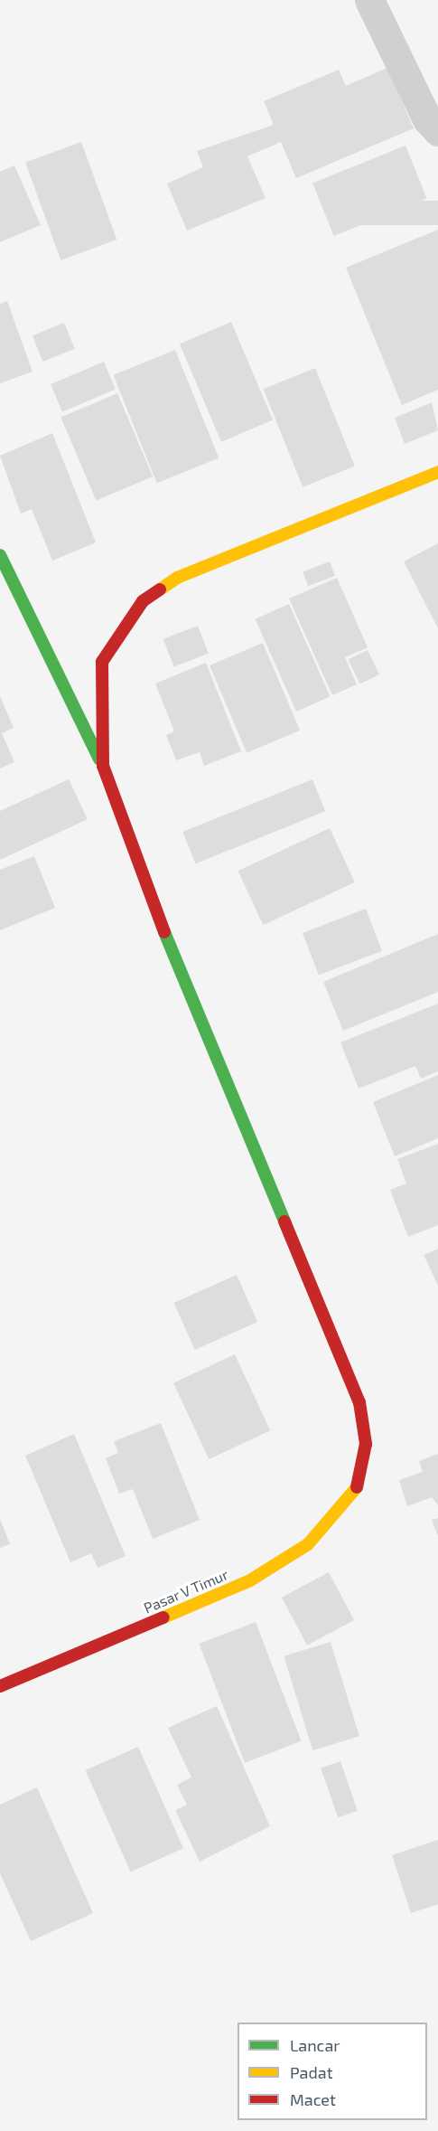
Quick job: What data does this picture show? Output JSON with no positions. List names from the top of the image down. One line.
{"streets":{"street":["Pasar V Timur"]},"legend":["Lancar","Padat","Macet"]}
